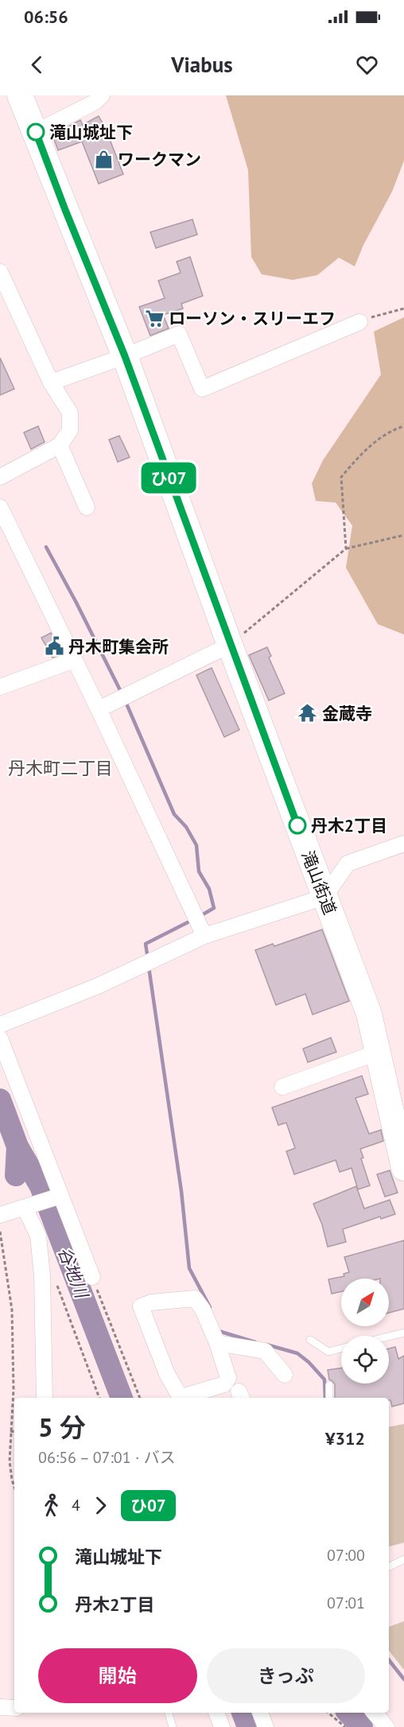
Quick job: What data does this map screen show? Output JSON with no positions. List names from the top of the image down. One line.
{"streets":{"highway":["滝山街道"]},"districts":["丹木町二丁目"],"water":["谷地川"],"places":{"other":["滝山城址下","丹木2丁目"],"shop":["ワークマン"],"supermarket":["ローソン・スリーエフ"],"public building":["丹木町集会所"],"temple":["金蔵寺"]},"lines":["bus line ひ07"],"north":"top right","page":{"status":"06:56","header":"Viabus","on_map":"ひ07","heading":["5 分","06:56 – 07:01 · バス","¥312"],"legs":["4","ひ07"],"list":[{"name":"滝山城址下","value":"07:00"},{"name":"丹木2丁目","value":"07:01"}],"buttons":["開始","きっぷ"]}}
